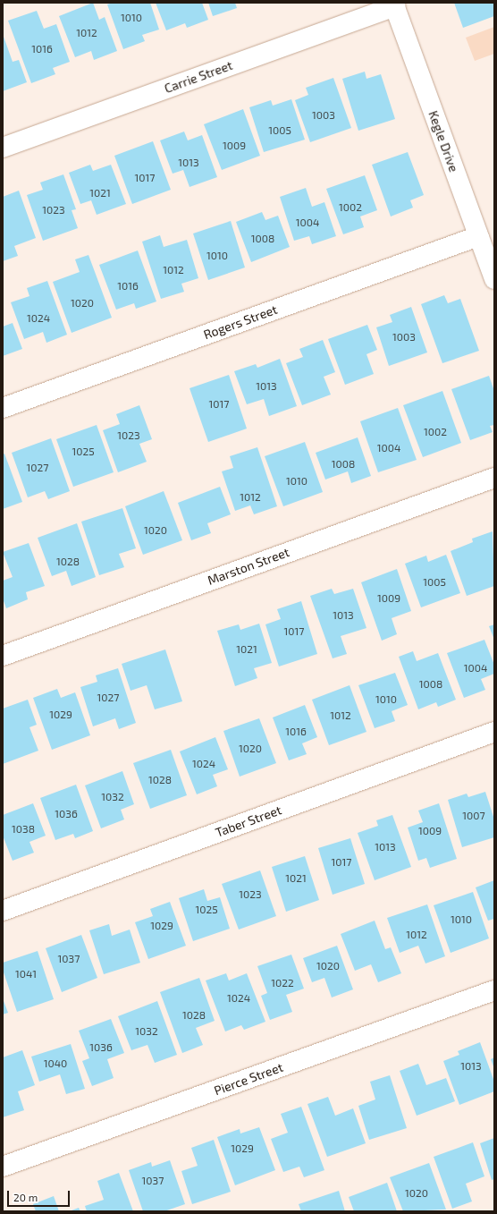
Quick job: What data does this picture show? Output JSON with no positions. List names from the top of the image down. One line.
{"streets":{"street":["Carrie Street","Kegle Drive","Rogers Street","Marston Street","Taber Street","Pierce Street"]},"crossings":[["Carrie Street","Kegle Drive"],["Kegle Drive","Rogers Street"]],"house_numbers":["1010","1012","1016","1003","1005","1009","1013","1017","1021","1002","1023","1004","1008","1010","1012","1016","1020","1024","1003","1013","1017","1002","1023","1004","1025","1008","1027","1010","1012","1020","1028","1005","1009","1013","1017","1021","1004","1008","1027","1010","1029","1012","1016","1020","1024","1028","1032","1036","1007","1038","1009","1013","1017","1021","1023","1025","1010","1029","1012","1037","1020","1041","1022","1024","1028","1032","1036","1040","1013","1029","1037","1020"],"scale_bar":"20 m"}
